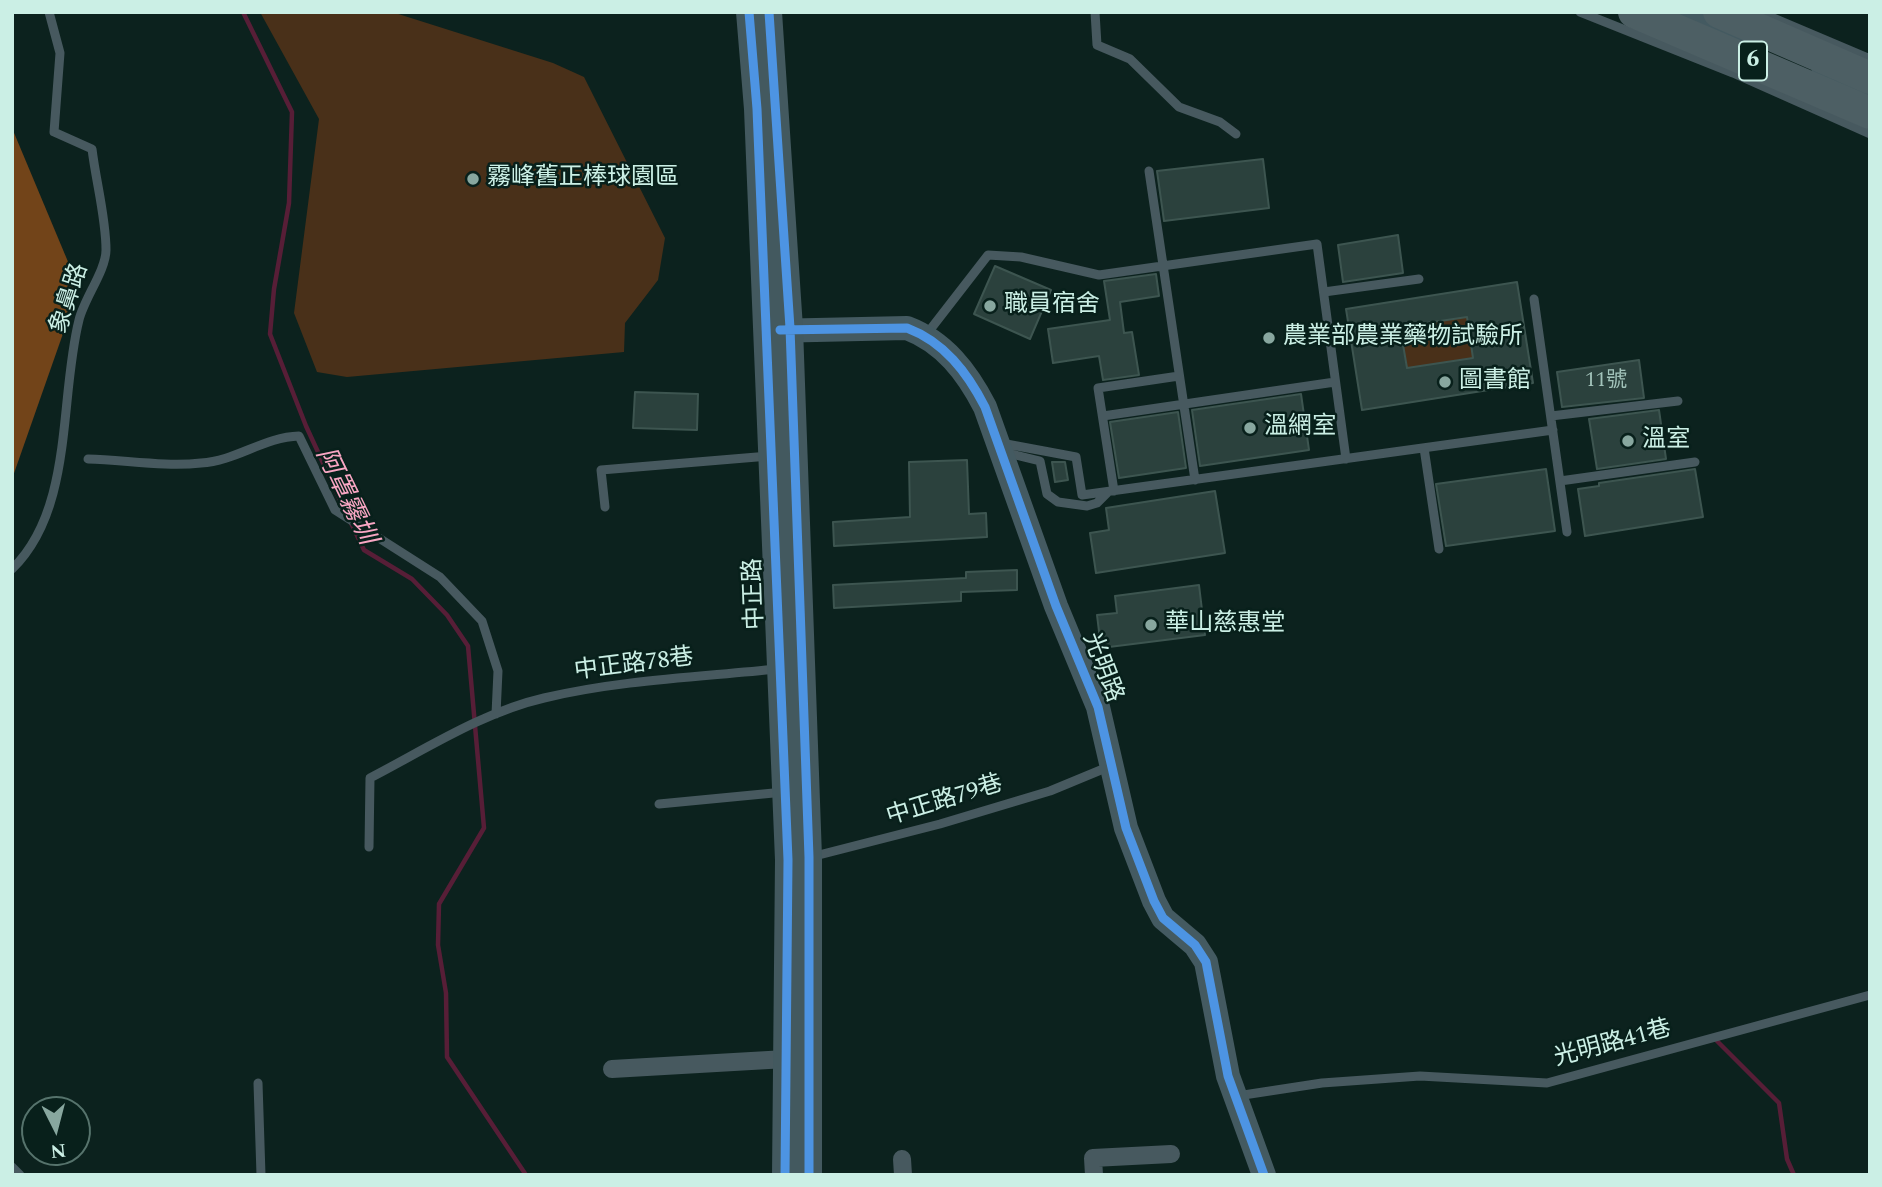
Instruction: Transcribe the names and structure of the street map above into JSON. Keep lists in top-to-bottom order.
{
  "streets": {
    "highway": ["6"],
    "main road": ["中正路"],
    "street": ["光明路"],
    "lane": [
      "象鼻路",
      "中正路78巷",
      "中正路79巷",
      "光明路41巷"
    ]
  },
  "crossings": [
    ["中正路", "中正路78巷"],
    ["中正路", "中正路79巷"],
    ["光明路", "中正路79巷"],
    ["光明路", "光明路41巷"]
  ],
  "water": ["阿罩霧圳"],
  "places": [
    "霧峰舊正棒球園區",
    "職員宿舍",
    "農業部農業藥物試驗所",
    "圖書館",
    "溫網室",
    "溫室",
    "華山慈惠堂"
  ],
  "house_numbers": ["11號"],
  "north": "bottom"
}
